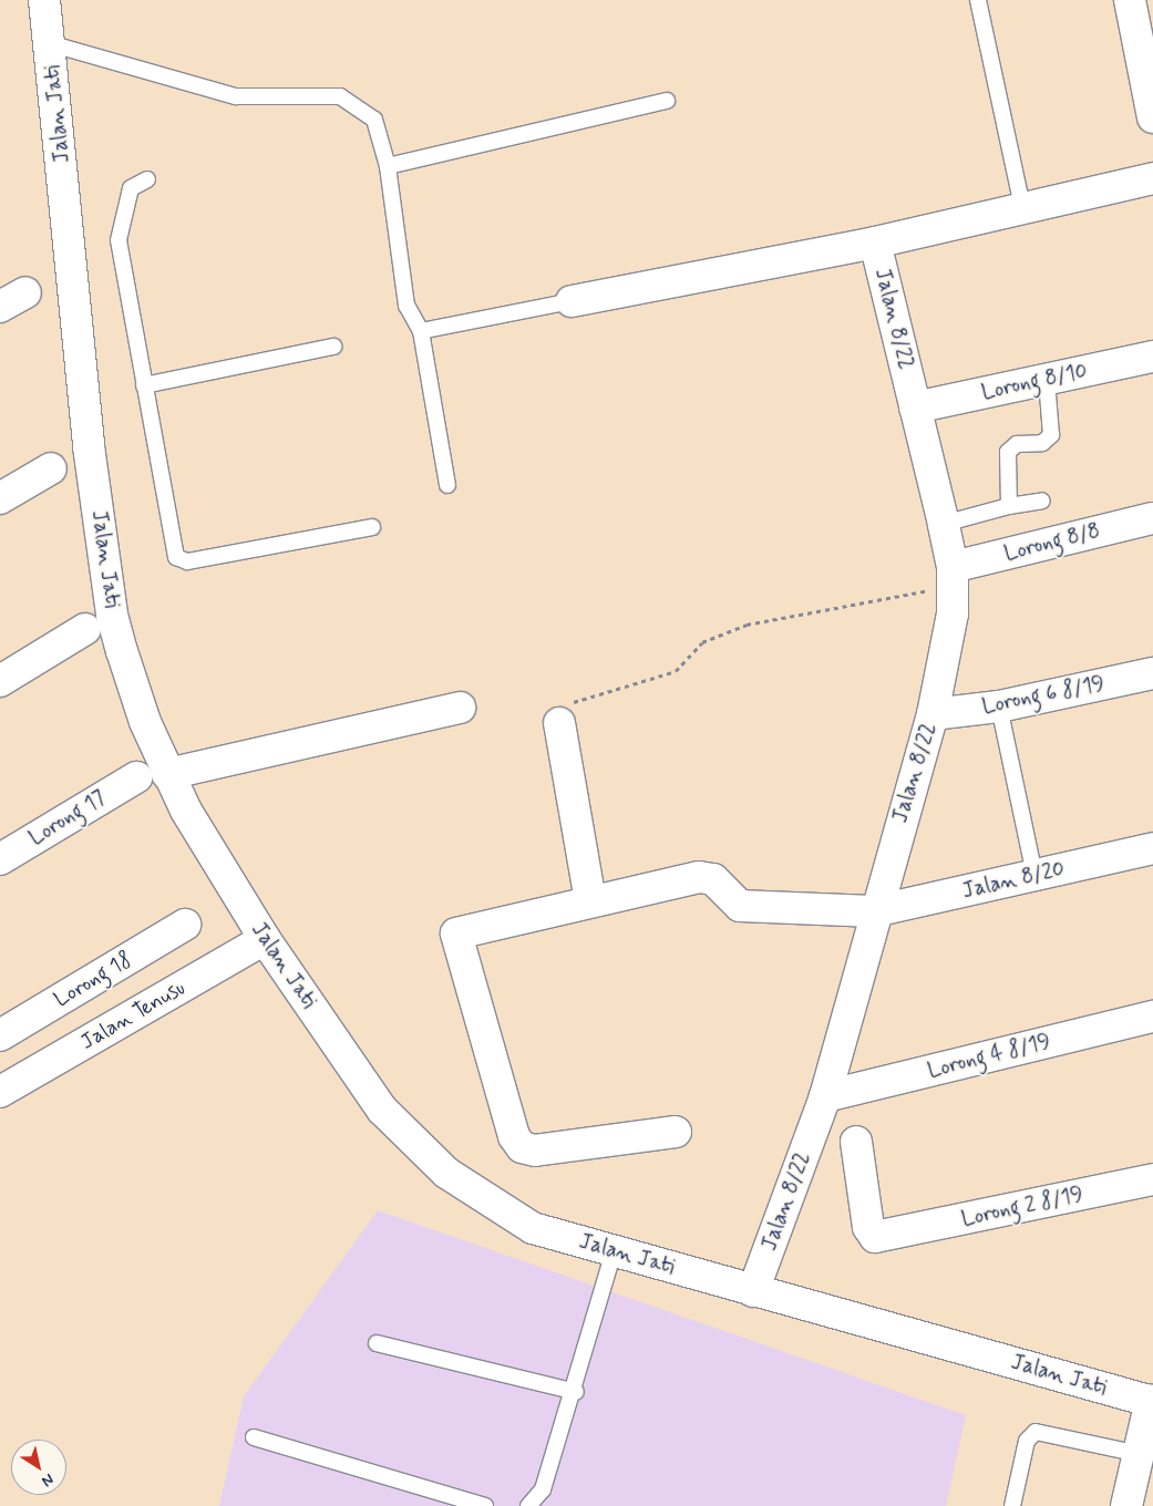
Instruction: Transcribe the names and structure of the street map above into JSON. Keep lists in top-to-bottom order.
{
  "streets": {
    "street": [
      "Jalan Jati",
      "Jalan 8/22",
      "Lorong 8/10",
      "Lorong 8/8",
      "Lorong 6 8/19",
      "Lorong 17",
      "Jalan 8/20",
      "Lorong 18",
      "Jalan Tenusu",
      "Lorong 4 8/19",
      "Lorong 2 8/19"
    ]
  },
  "crossings": [
    ["Jalan Jati", "Jalan 8/22"],
    ["Jalan Jati", "Jalan Tenusu"],
    ["Jalan 8/22", "Lorong 8/10"],
    ["Jalan 8/22", "Lorong 8/8"],
    ["Jalan 8/22", "Lorong 6 8/19"],
    ["Jalan 8/22", "Jalan 8/20"],
    ["Jalan 8/22", "Lorong 4 8/19"]
  ],
  "north": "bottom right"
}
